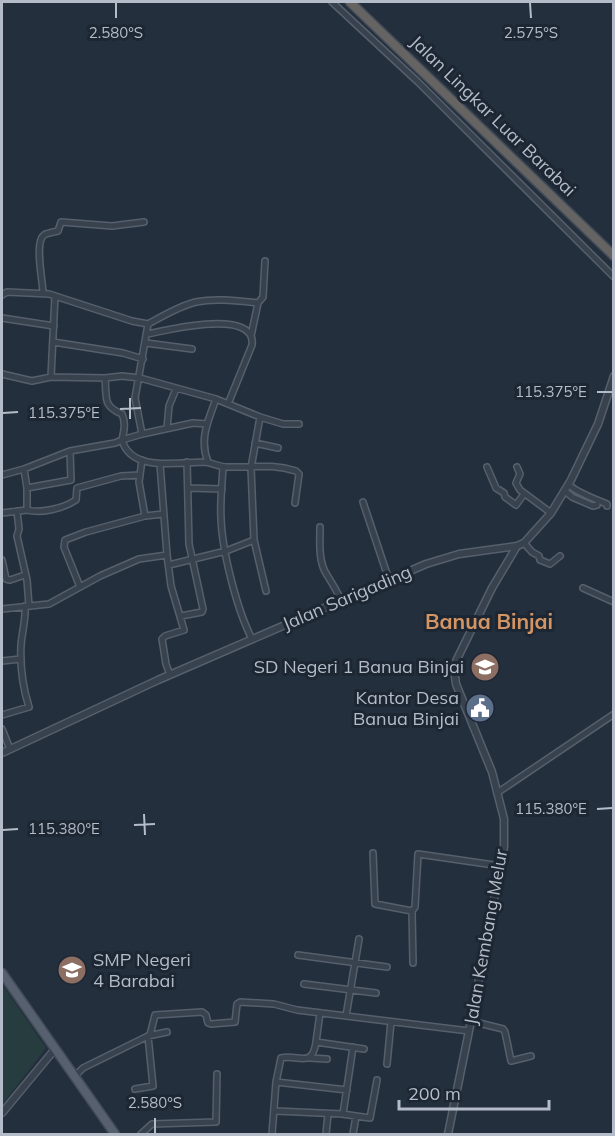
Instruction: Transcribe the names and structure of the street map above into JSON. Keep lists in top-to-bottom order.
{
  "streets": {
    "highway": ["Jalan Lingkar Luar Barabai"],
    "street": ["Jalan Sarigading", "Jalan Kembang Melur"]
  },
  "crossings": [
    ["Jalan Sarigading", "Jalan Kembang Melur"]
  ],
  "districts": ["Banua Binjai"],
  "places": {
    "school or university": ["SD Negeri 1 Banua Binjai", "SMP Negeri 4 Barabai"],
    "public building": ["Kantor Desa Banua Binjai"]
  },
  "scale_bar": "200 m",
  "coordinates": [
    "2.580°S",
    "2.575°S",
    "115.375°E",
    "115.380°E"
  ]
}
